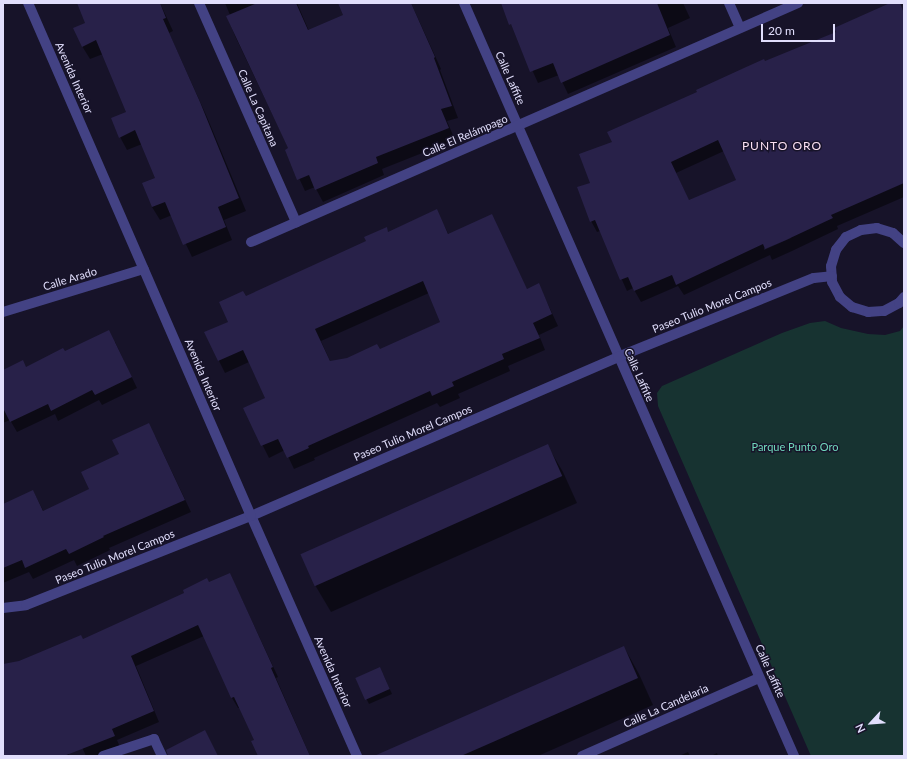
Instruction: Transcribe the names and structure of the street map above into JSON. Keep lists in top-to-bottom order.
{
  "streets": {
    "street": [
      "Avenida Interior",
      "Calle Laffite",
      "Calle La Capitana",
      "Calle El Relámpago",
      "Calle Arado",
      "Paseo Tulio Morel Campos",
      "Calle La Candelaria"
    ]
  },
  "crossings": [
    ["Avenida Interior", "Calle Arado"],
    ["Avenida Interior", "Paseo Tulio Morel Campos"],
    ["Calle Laffite", "Calle El Relámpago"],
    ["Calle Laffite", "Paseo Tulio Morel Campos"],
    ["Calle Laffite", "Calle La Candelaria"],
    ["Calle La Capitana", "Calle El Relámpago"]
  ],
  "districts": ["PUNTO ORO"],
  "parks": ["Parque Punto Oro"],
  "scale_bar": "20 m",
  "north": "bottom left"
}
